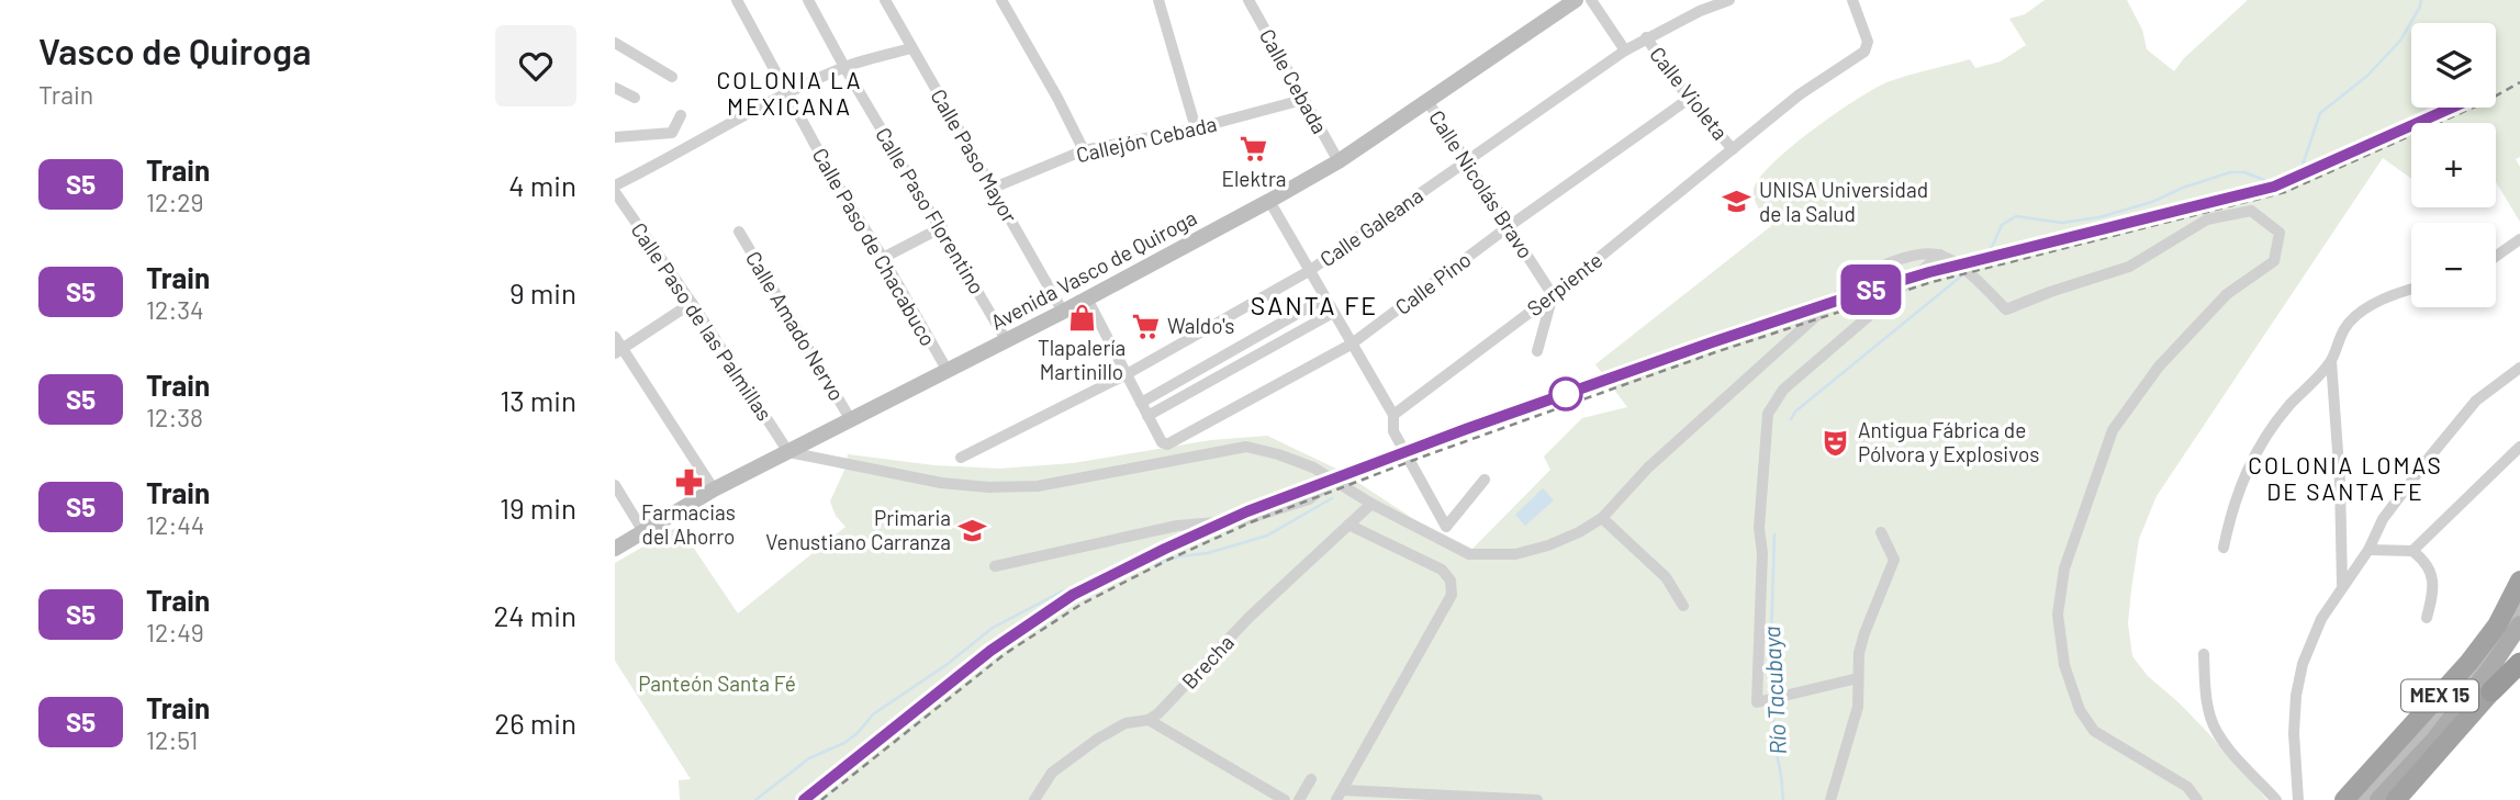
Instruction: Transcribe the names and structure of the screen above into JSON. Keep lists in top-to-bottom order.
{
  "streets": {
    "highway": ["MEX 15"],
    "main road": ["Avenida Vasco de Quiroga"],
    "street": [
      "Calle Cebada",
      "Calle Violeta",
      "Callejón Cebada",
      "Calle Paso Mayor",
      "Calle Nicolás Bravo",
      "Calle Paso Florentino",
      "Calle Galeana",
      "Calle Paso de Chacabuco",
      "Calle Pino",
      "Serpiente",
      "Calle Paso de las Palmillas",
      "Calle Amado Nervo",
      "Brecha"
    ]
  },
  "crossings": [
    ["Calle Cebada", "Callejón Cebada"],
    ["Calle Cebada", "Avenida Vasco de Quiroga"],
    ["Calle Violeta", "Calle Galeana"],
    ["Calle Violeta", "Calle Pino"],
    ["Calle Violeta", "Serpiente"],
    ["Callejón Cebada", "Calle Paso Mayor"],
    ["Calle Paso Mayor", "Avenida Vasco de Quiroga"],
    ["Calle Nicolás Bravo", "Calle Galeana"],
    ["Calle Nicolás Bravo", "Avenida Vasco de Quiroga"],
    ["Calle Nicolás Bravo", "Calle Pino"],
    ["Calle Nicolás Bravo", "Serpiente"],
    ["Calle Paso Florentino", "Avenida Vasco de Quiroga"],
    ["Calle Paso de Chacabuco", "Avenida Vasco de Quiroga"],
    ["Avenida Vasco de Quiroga", "Calle Paso de las Palmillas"],
    ["Avenida Vasco de Quiroga", "Calle Amado Nervo"]
  ],
  "districts": ["COLONIA LA MEXICANA", "SANTA FE", "COLONIA LOMAS DE SANTA FE"],
  "water": ["Río Tacubaya"],
  "parks": ["Panteón Santa Fé"],
  "places": {
    "supermarket": ["Elektra", "Waldo's"],
    "school or university": ["UNISA Universidad de la Salud", "Primaria Venustiano Carranza"],
    "shop": ["Tlapalería Martinillo"],
    "theatre": ["Antigua Fábrica de Pólvora y Explosivos"],
    "pharmacy": ["Farmacias del Ahorro"]
  },
  "page": {
    "heading": ["Vasco de Quiroga", "Train"],
    "on_map": "S5",
    "map_buttons": ["+", "−"],
    "list": [
      {
        "mark": "S5",
        "name": "Train",
        "note": "12:29",
        "value": "4 min"
      },
      {
        "mark": "S5",
        "name": "Train",
        "note": "12:34",
        "value": "9 min"
      },
      {
        "mark": "S5",
        "name": "Train",
        "note": "12:38",
        "value": "13 min"
      },
      {
        "mark": "S5",
        "name": "Train",
        "note": "12:44",
        "value": "19 min"
      },
      {
        "mark": "S5",
        "name": "Train",
        "note": "12:49",
        "value": "24 min"
      },
      {
        "mark": "S5",
        "name": "Train",
        "note": "12:51",
        "value": "26 min"
      }
    ]
  }
}
